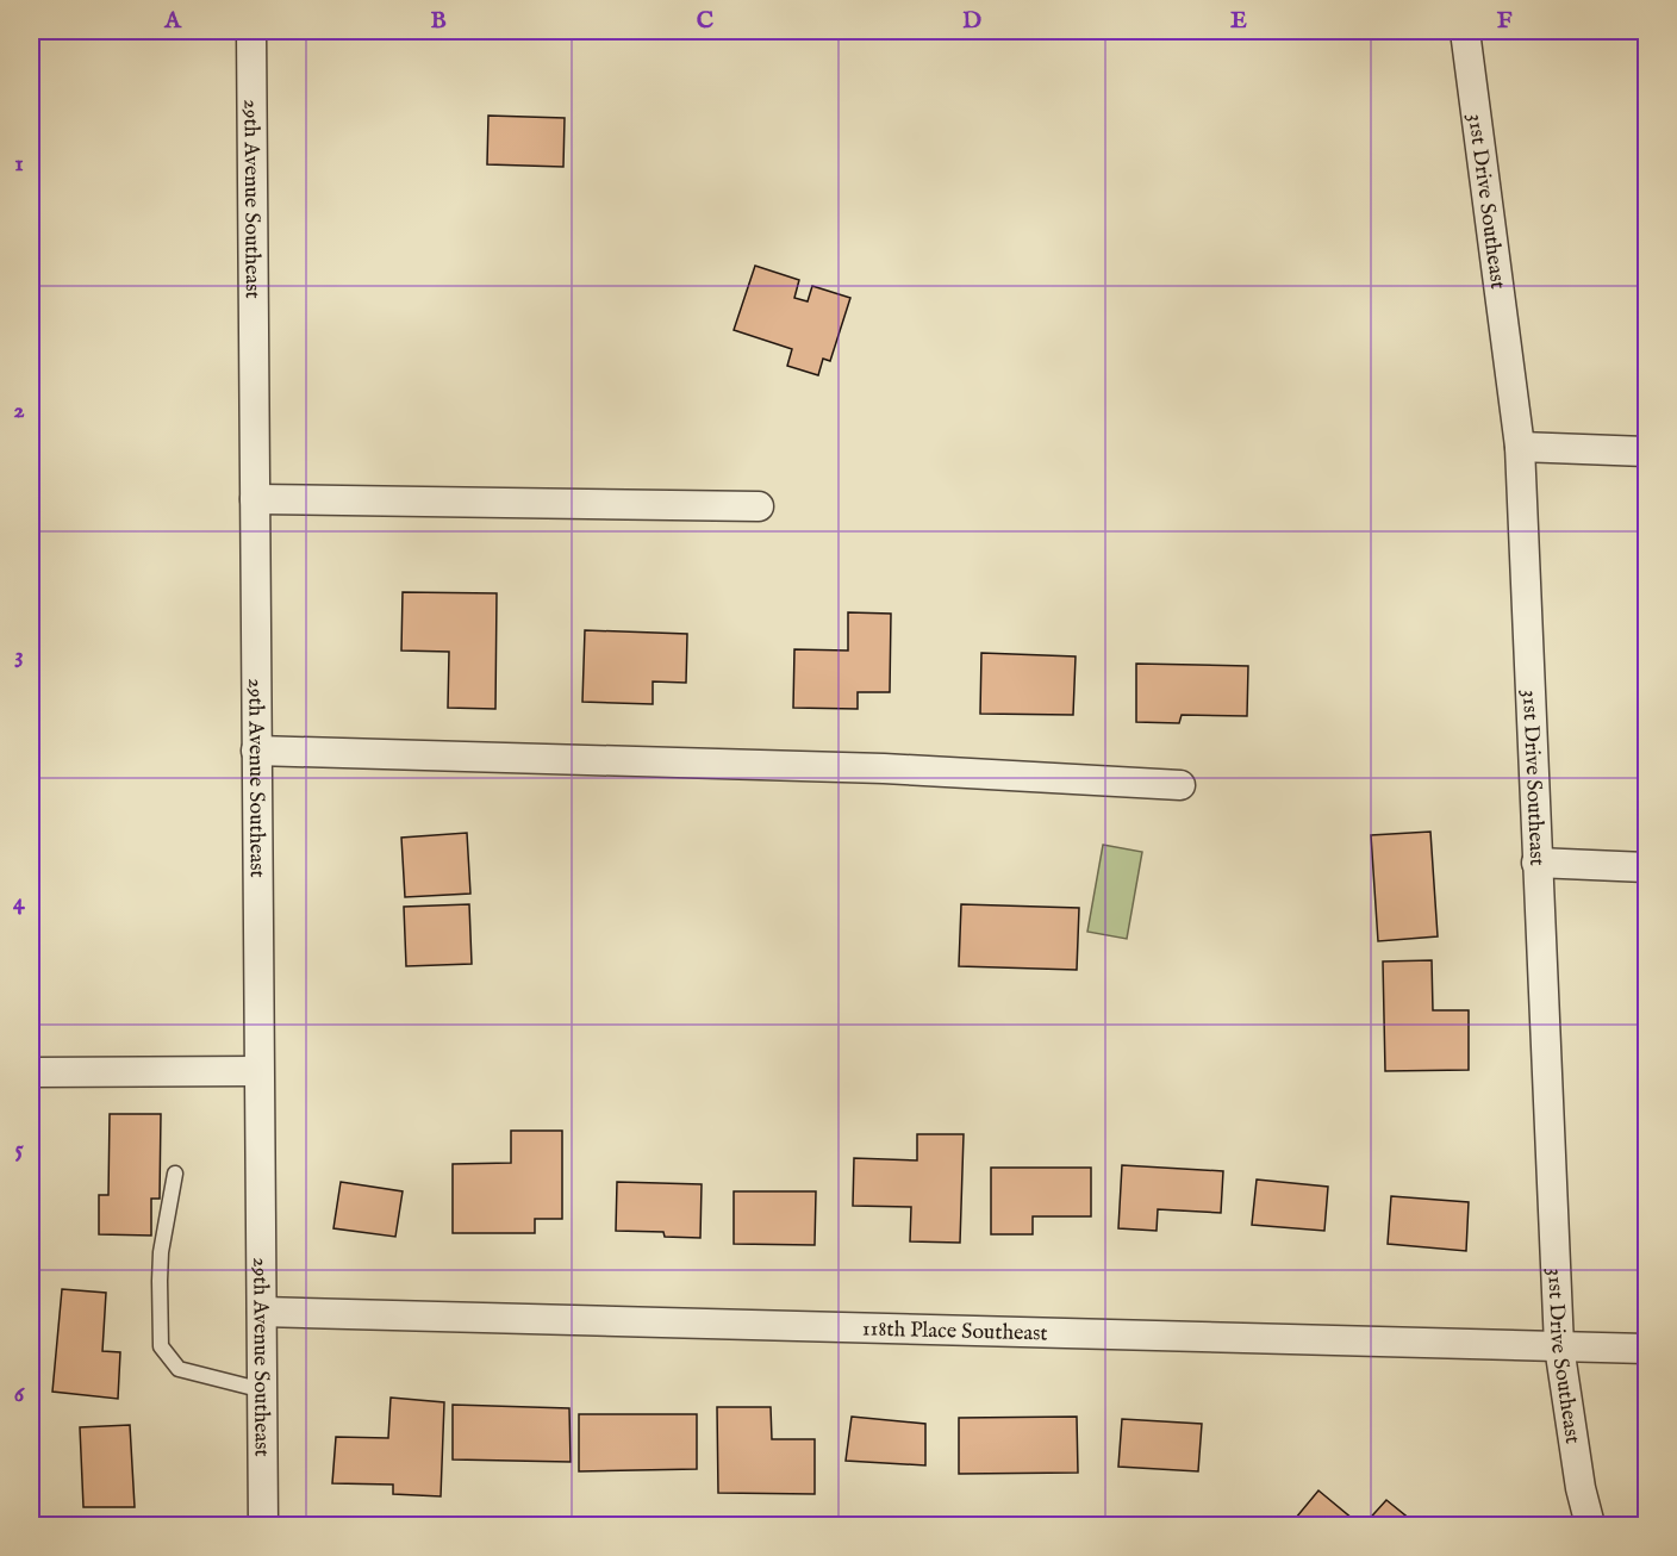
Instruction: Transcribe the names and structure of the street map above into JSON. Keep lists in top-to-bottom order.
{
  "streets": {
    "street": ["29th Avenue Southeast", "31st Drive Southeast", "118th Place Southeast"]
  },
  "crossings": [
    ["29th Avenue Southeast", "118th Place Southeast"],
    ["31st Drive Southeast", "118th Place Southeast"]
  ],
  "grid": {
    "columns": [
      "A",
      "B",
      "C",
      "D",
      "E",
      "F"
    ],
    "rows": [
      "1",
      "2",
      "3",
      "4",
      "5",
      "6"
    ]
  }
}
